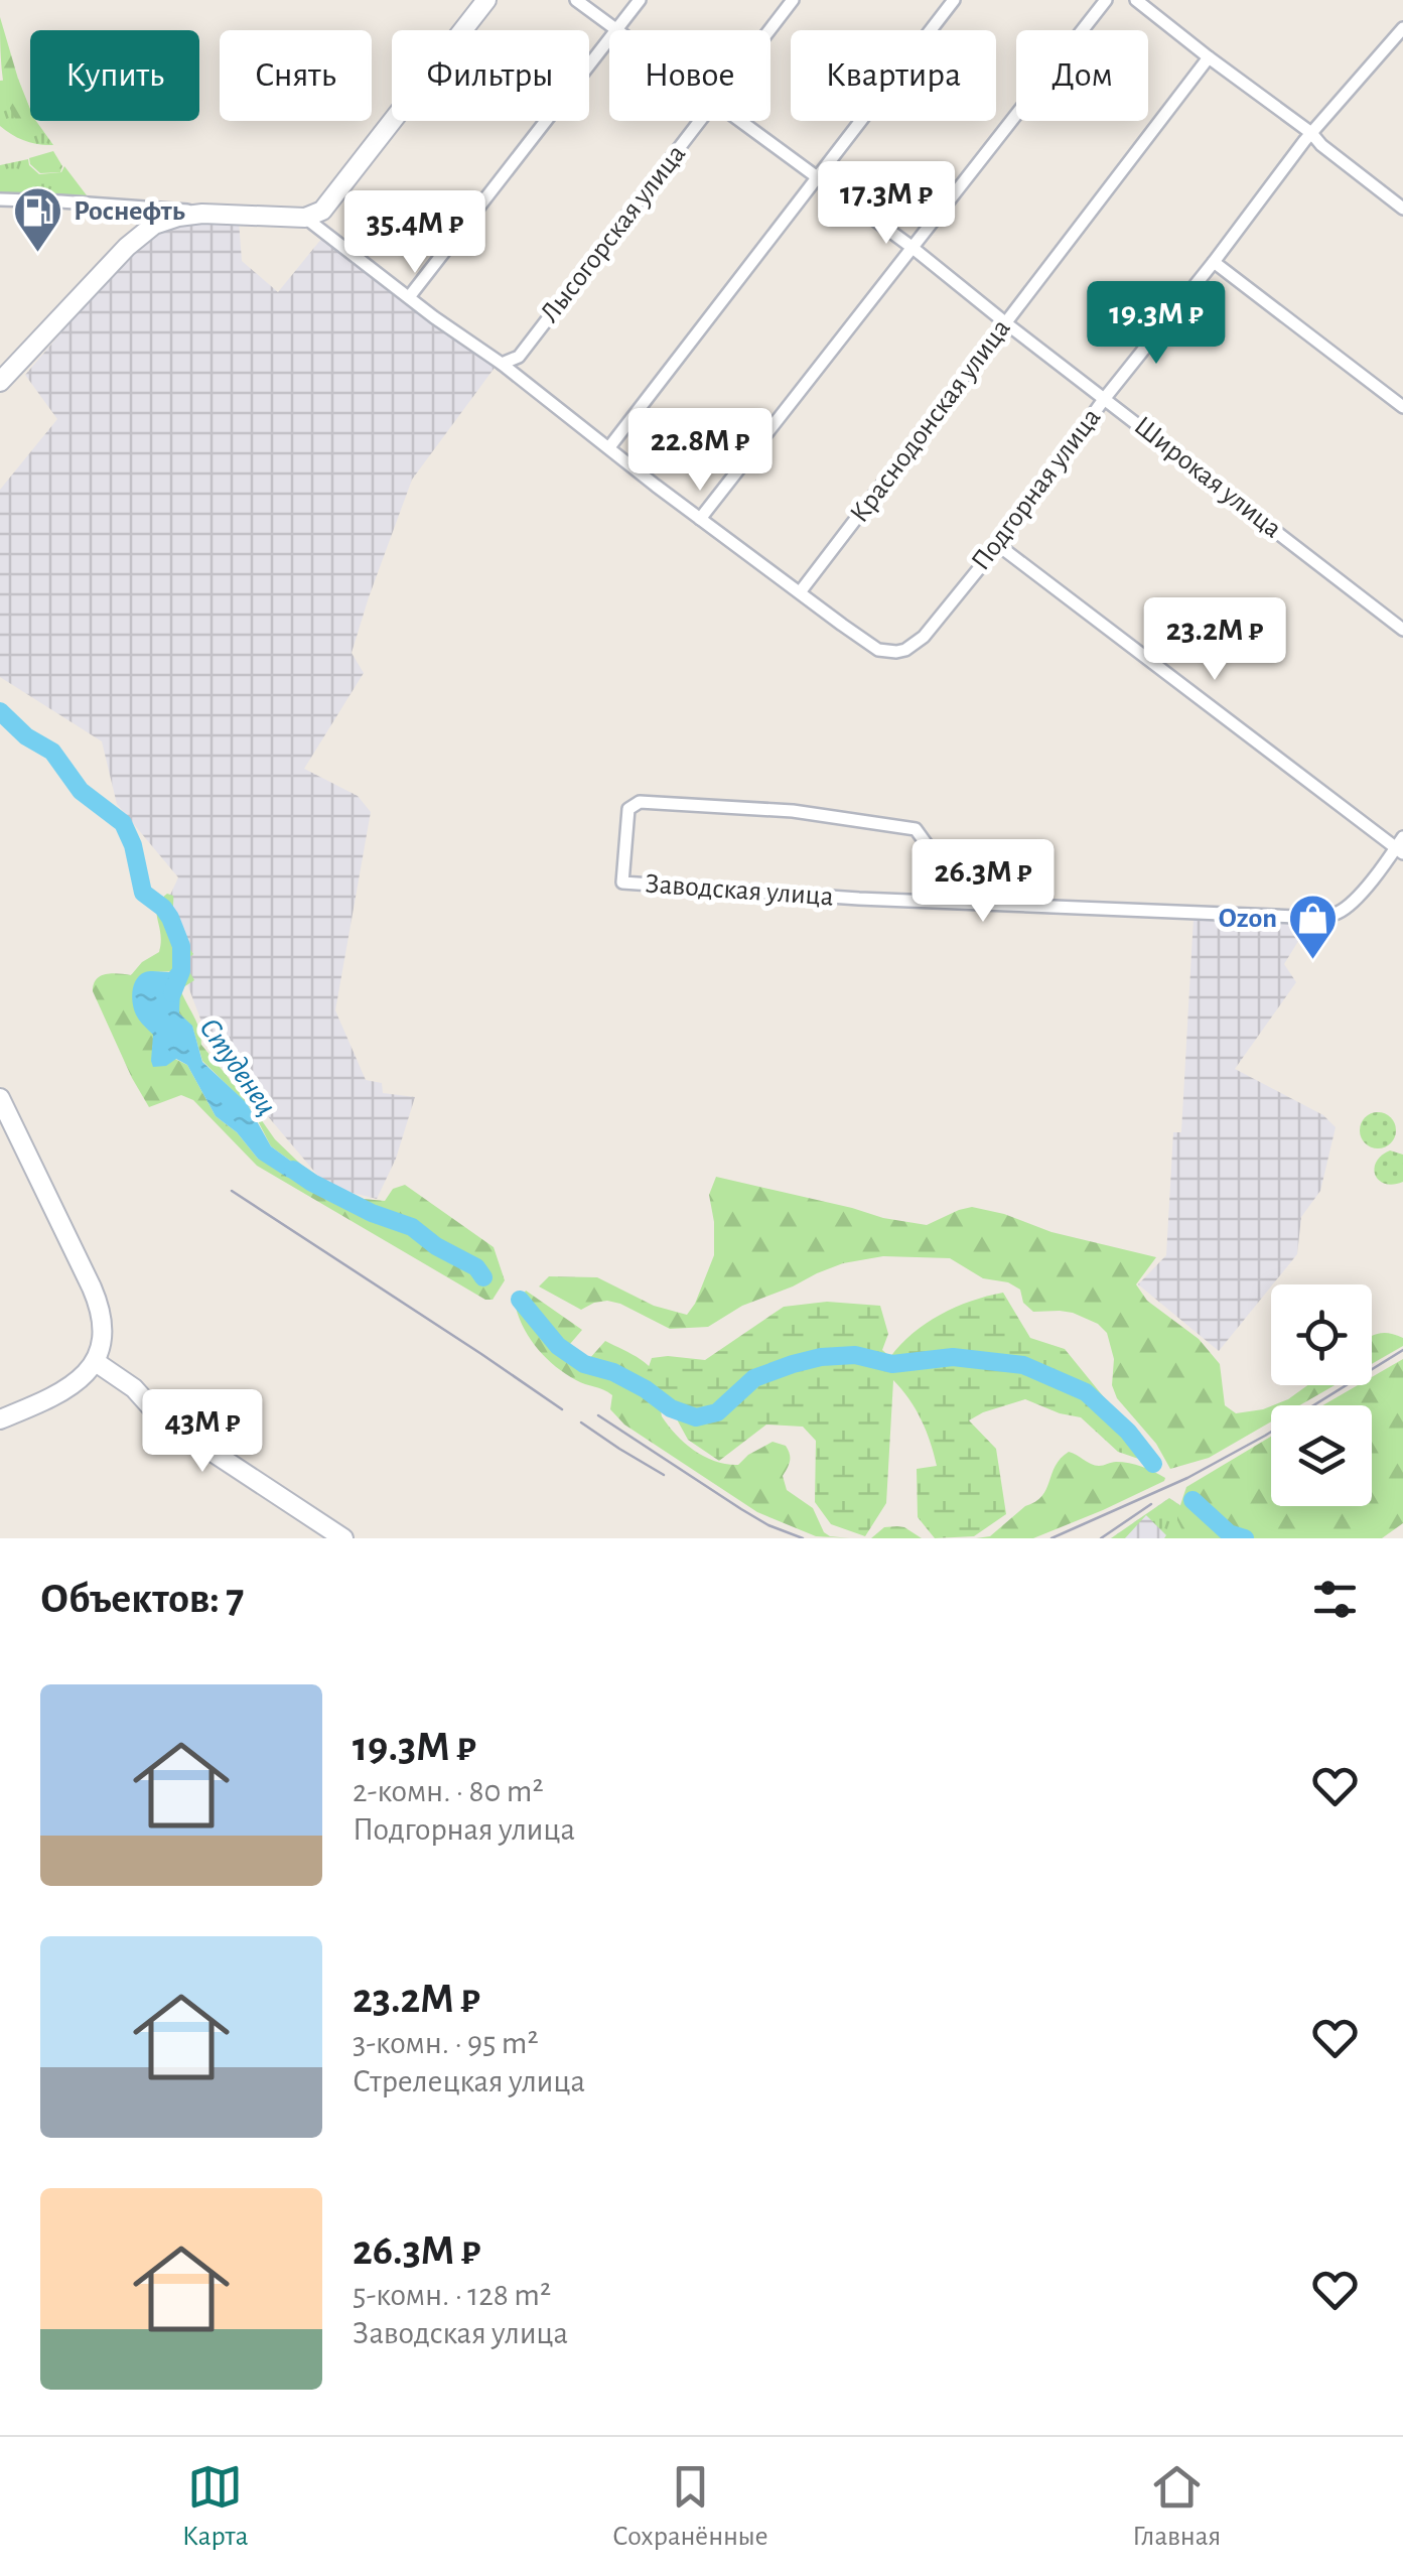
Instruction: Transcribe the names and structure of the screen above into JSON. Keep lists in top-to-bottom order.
{
  "streets": {
    "street": [
      "Лысогорская улица",
      "Краснодонская улица",
      "Широкая улица",
      "Подгорная улица",
      "Заводская улица"
    ]
  },
  "crossings": [
    ["Краснодонская улица", "Широкая улица"],
    ["Краснодонская улица", "Подгорная улица"],
    ["Широкая улица", "Подгорная улица"]
  ],
  "water": ["Студенец"],
  "places": {
    "fuel station": ["Роснефть"],
    "shop": ["Ozon"]
  },
  "page": {
    "chip": [
      "Купить",
      "Снять",
      "Фильтры",
      "Новое",
      "Квартира",
      "Дом"
    ],
    "price": [
      "17.3M ₽",
      "35.4M ₽",
      "19.3M ₽",
      "22.8M ₽",
      "23.2M ₽",
      "26.3M ₽",
      "43M ₽"
    ],
    "heading": "Объектов: 7",
    "list": [
      {
        "name": "19.3M ₽",
        "note": "2-комн. · 80 m² · Подгорная улица"
      },
      {
        "name": "23.2M ₽",
        "note": "3-комн. · 95 m² · Стрелецкая улица"
      },
      {
        "name": "26.3M ₽",
        "note": "5-комн. · 128 m² · Заводская улица"
      }
    ],
    "tabs": ["Карта", "Сохранённые", "Главная"]
  }
}
